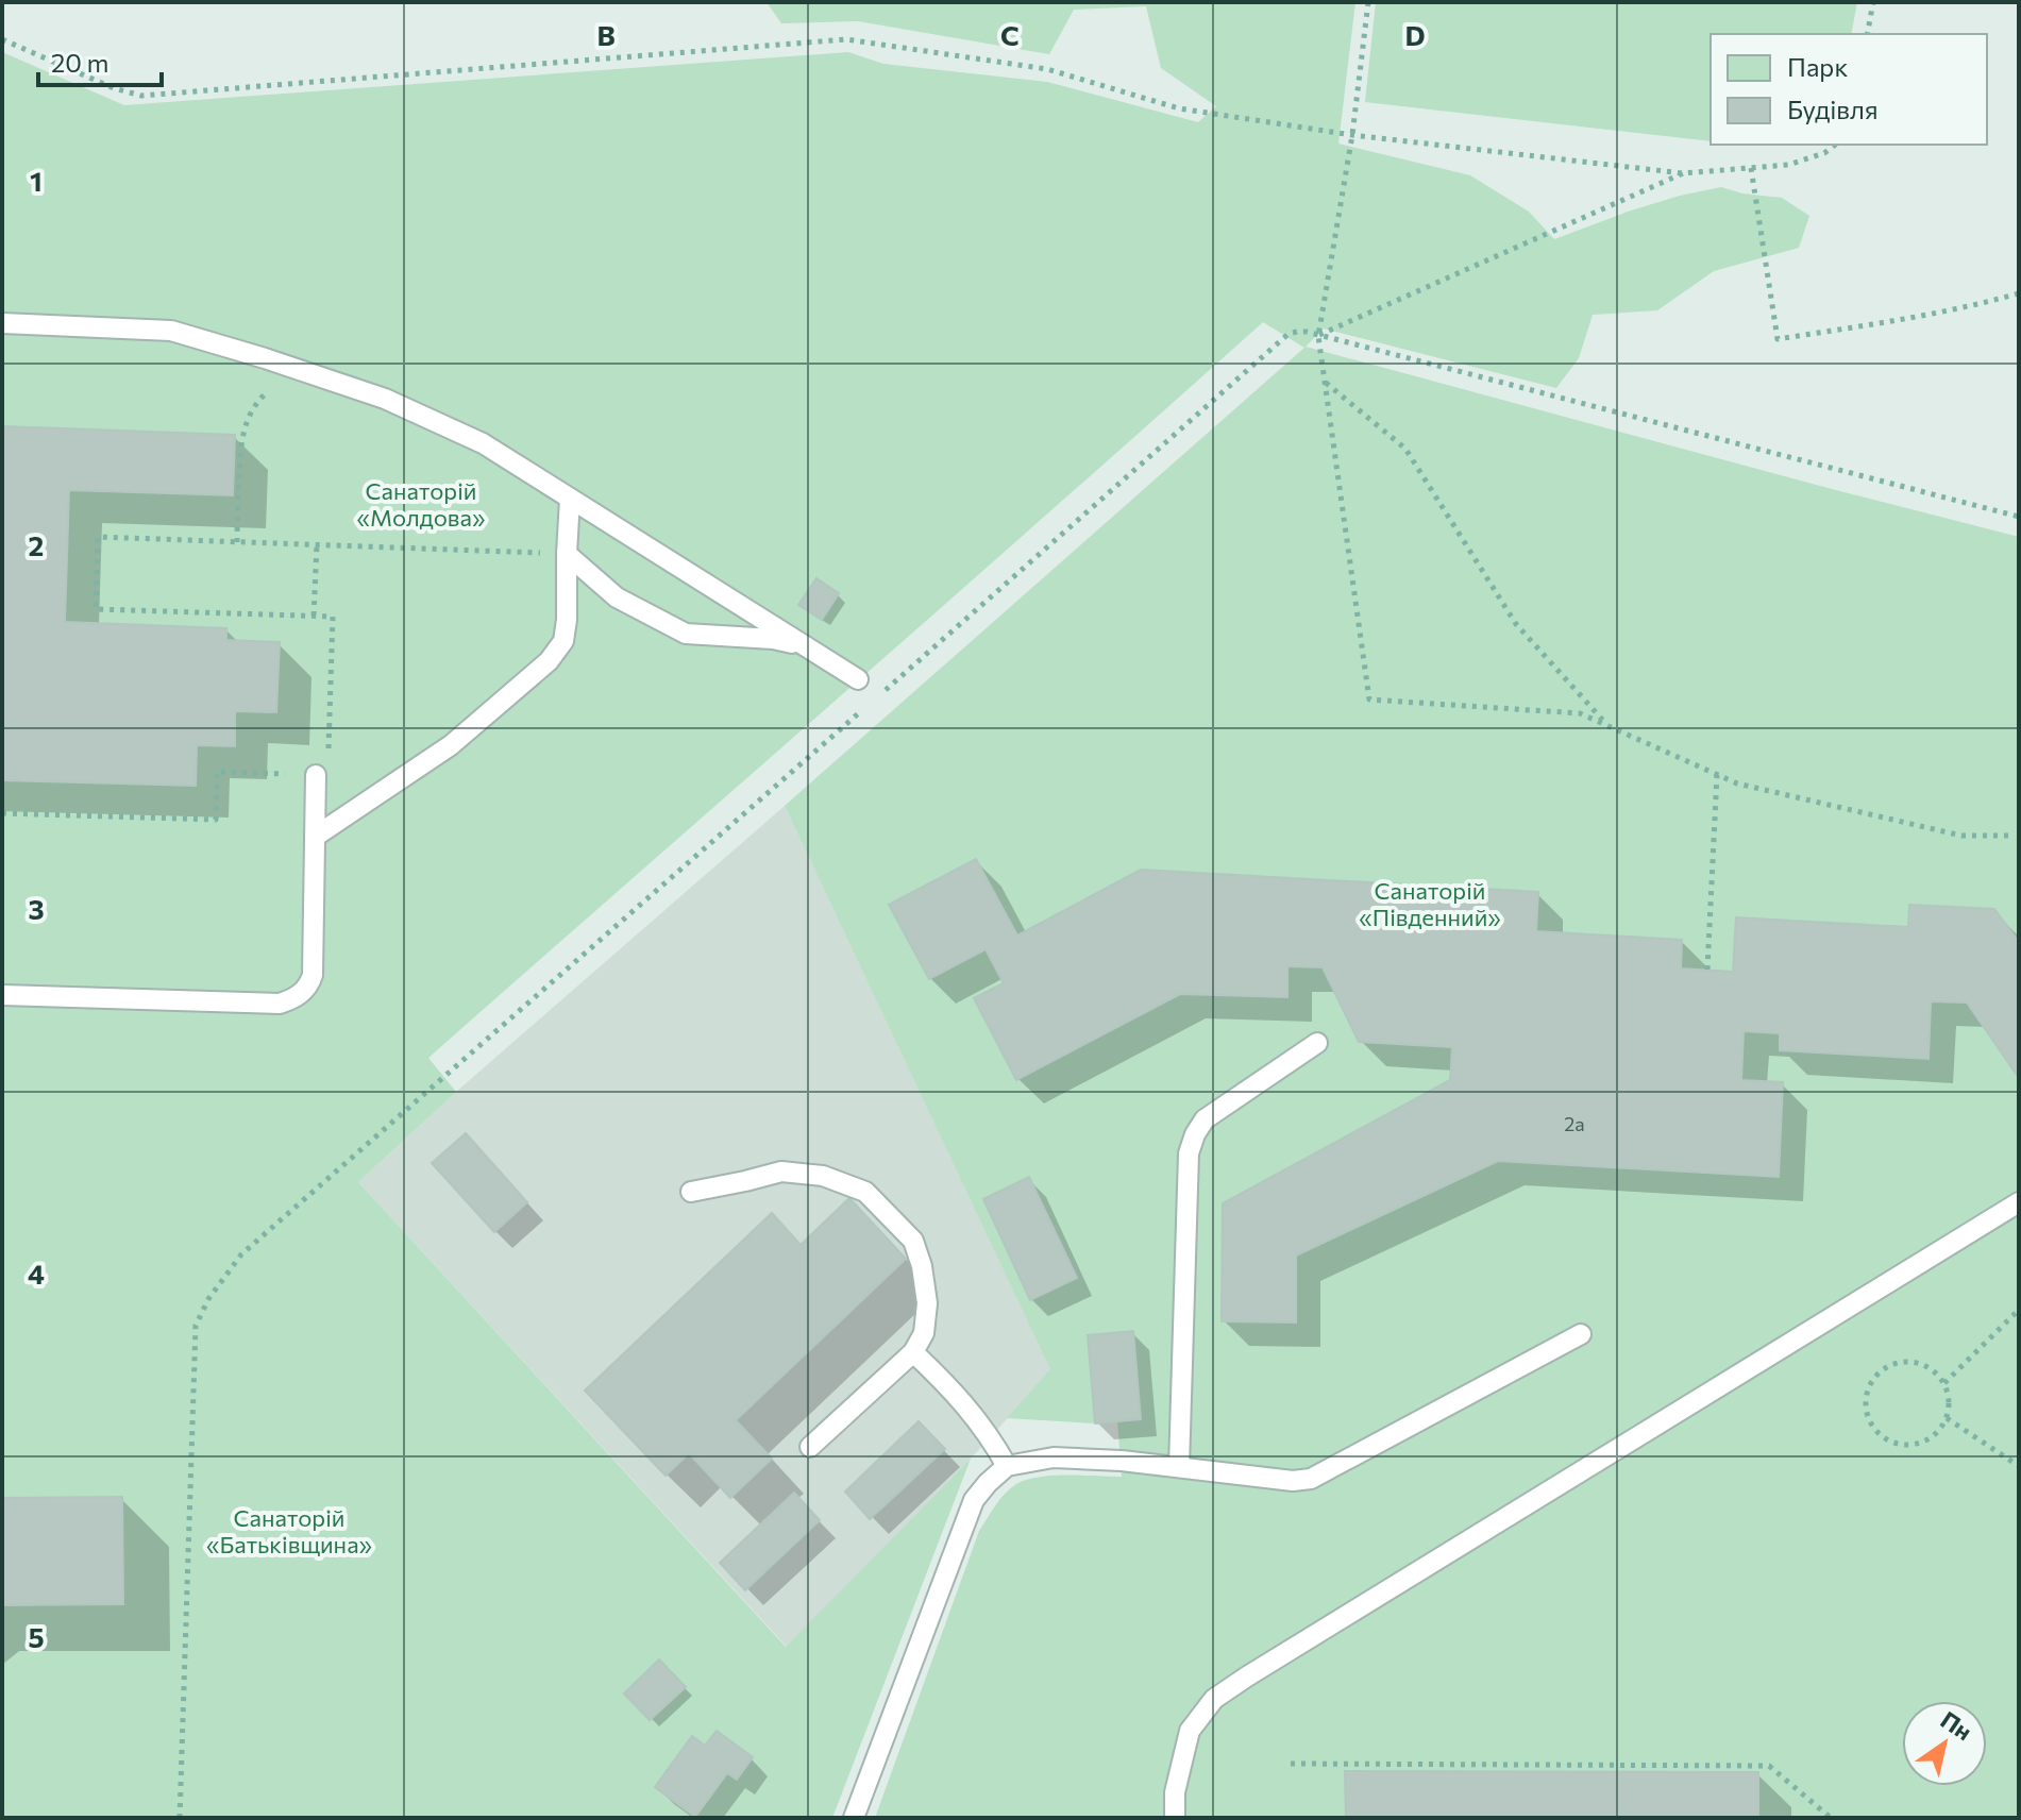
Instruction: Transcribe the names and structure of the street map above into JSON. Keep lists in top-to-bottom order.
{
  "parks": ["Санаторій «Молдова»", "Санаторій «Південний»", "Санаторій «Батьківщина»"],
  "house_numbers": ["2а"],
  "legend": ["Парк", "Будівля"],
  "scale_bar": "20 m",
  "north": "top right",
  "grid": {
    "columns": ["B", "C", "D"],
    "rows": [
      "1",
      "2",
      "3",
      "4",
      "5"
    ]
  }
}
